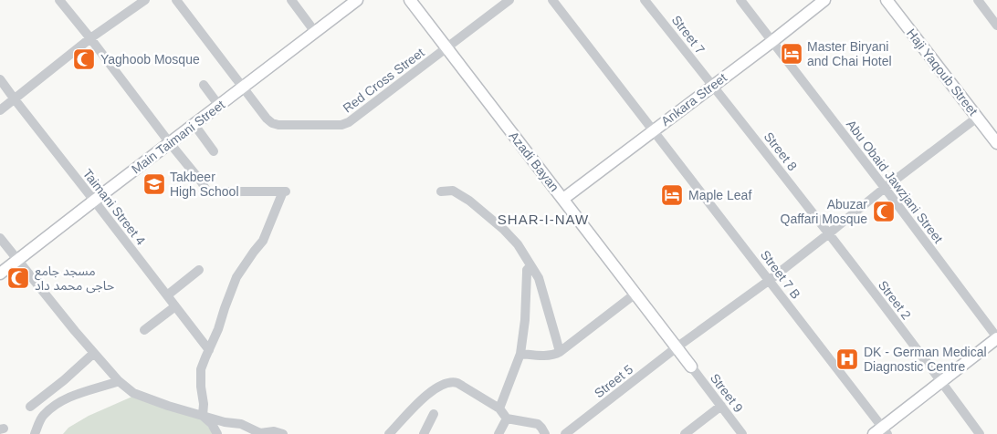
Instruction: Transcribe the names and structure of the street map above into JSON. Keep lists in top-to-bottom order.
{
  "streets": {
    "main road": [
      "Haji Yaqoub Street",
      "Ankara Street",
      "Main Taimani Street",
      "Azadi Bayan"
    ],
    "street": [
      "Street 7",
      "Red Cross Street",
      "Street 8",
      "Abu Obaid Jawzjani Street",
      "Taimani Street 4",
      "Street 7 B",
      "Street 2",
      "Street 5",
      "Street 9"
    ]
  },
  "crossings": [
    ["Street 7", "Ankara Street"],
    ["Street 7", "Street 8"],
    ["Haji Yaqoub Street", "Street 5"],
    ["Red Cross Street", "Main Taimani Street"],
    ["Red Cross Street", "Azadi Bayan"],
    ["Ankara Street", "Street 8"],
    ["Ankara Street", "Azadi Bayan"],
    ["Ankara Street", "Abu Obaid Jawzjani Street"],
    ["Ankara Street", "Street 7 B"],
    ["Main Taimani Street", "Taimani Street 4"],
    ["Street 8", "Street 2"],
    ["Street 8", "Street 5"],
    ["Azadi Bayan", "Street 5"],
    ["Azadi Bayan", "Street 9"],
    ["Abu Obaid Jawzjani Street", "Street 5"],
    ["Street 7 B", "Street 5"],
    ["Street 2", "Street 5"]
  ],
  "districts": ["SHAR-I-NAW"],
  "places": {
    "hotel": ["Master Biryani and Chai Hotel", "Maple Leaf"],
    "mosque": ["Yaghoob Mosque", "Abuzar Qaffari Mosque", "مسجد جامع حاجی محمد داد"],
    "school or university": ["Takbeer High School"],
    "hospital": ["DK - German Medical Diagnostic Centre"]
  }
}
